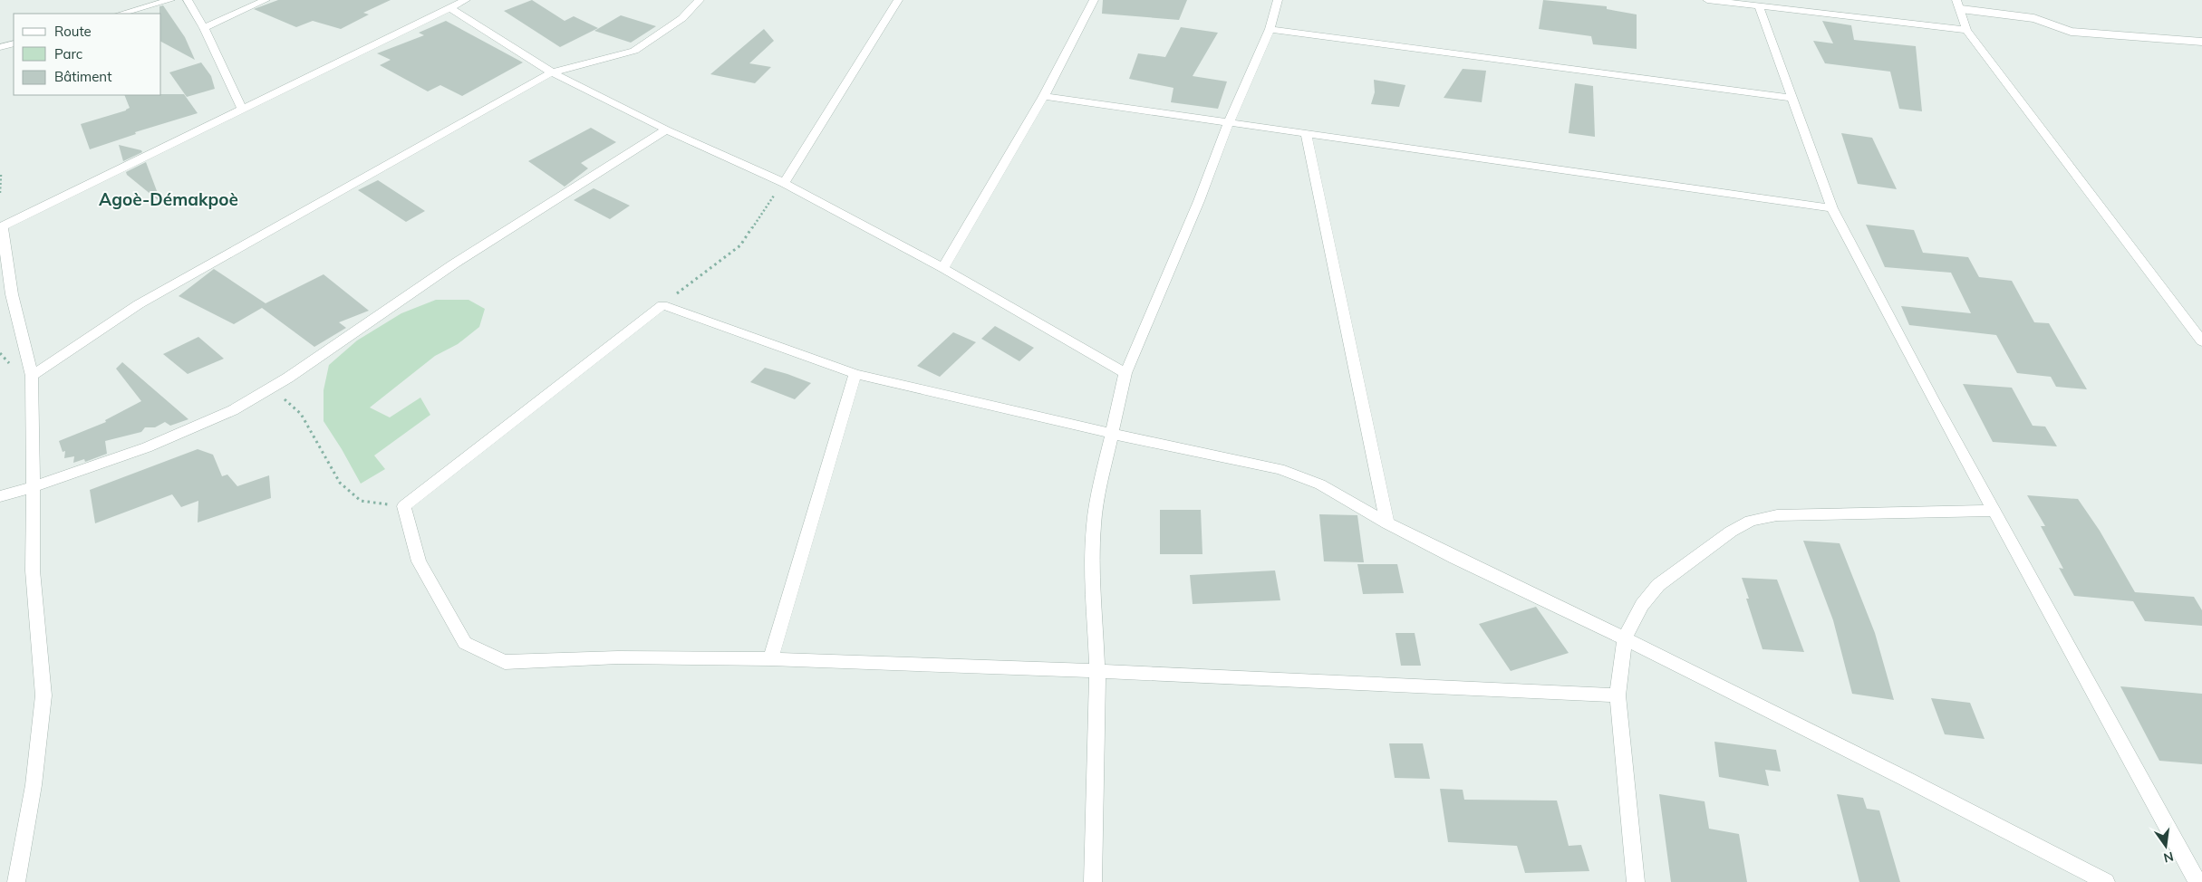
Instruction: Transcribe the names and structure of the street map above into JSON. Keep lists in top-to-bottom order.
{
  "districts": ["Agoè-Démakpoè"],
  "legend": ["Route", "Parc", "Bâtiment"],
  "north": "bottom"
}
